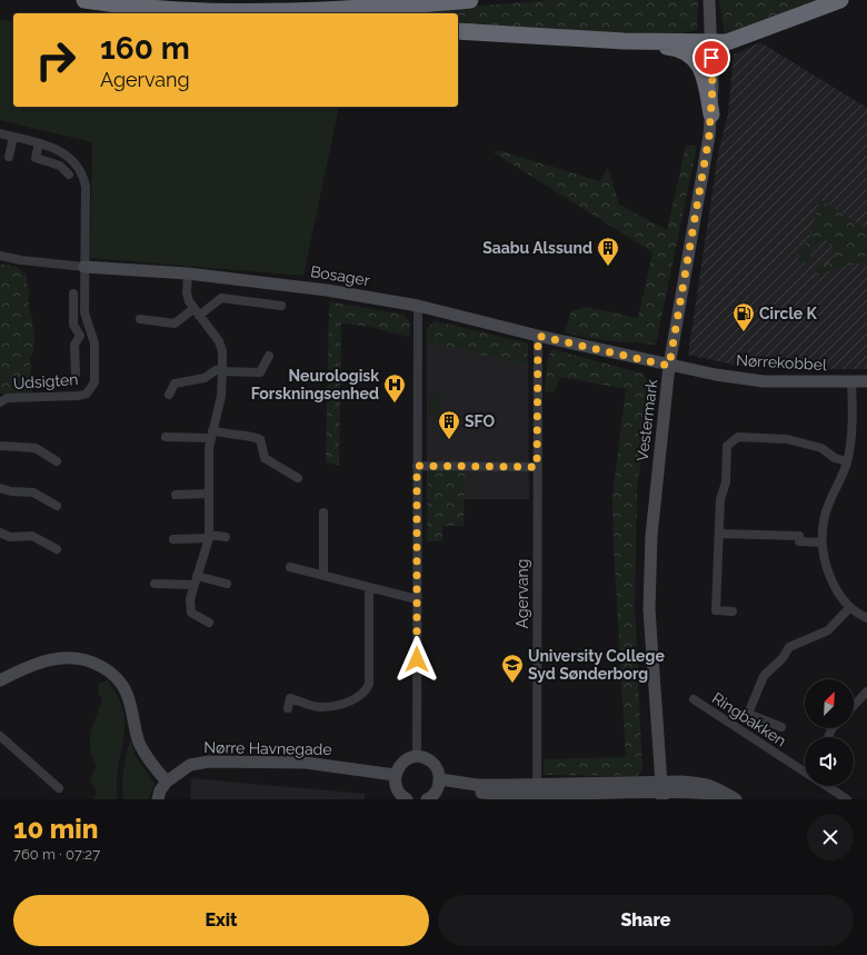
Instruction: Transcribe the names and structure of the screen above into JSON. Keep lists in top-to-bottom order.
{
  "streets": {
    "street": [
      "Bosager",
      "Nørrekobbel",
      "Udsigten",
      "Vestermark",
      "Agervang",
      "Ringbakken",
      "Nørre Havnegade"
    ]
  },
  "crossings": [
    ["Bosager", "Nørrekobbel"],
    ["Bosager", "Udsigten"],
    ["Bosager", "Vestermark"],
    ["Bosager", "Agervang"],
    ["Nørrekobbel", "Vestermark"]
  ],
  "places": {
    "building": ["Saabu Alssund", "SFO"],
    "fuel station": ["Circle K"],
    "hospital": ["Neurologisk Forskningsenhed"],
    "school or university": ["University College Syd Sønderborg"]
  },
  "north": "top right",
  "page": {
    "turn": ["160 m", "Agervang"],
    "heading": ["10 min", "760 m · 07:27"],
    "buttons": ["Exit", "Share"]
  }
}
